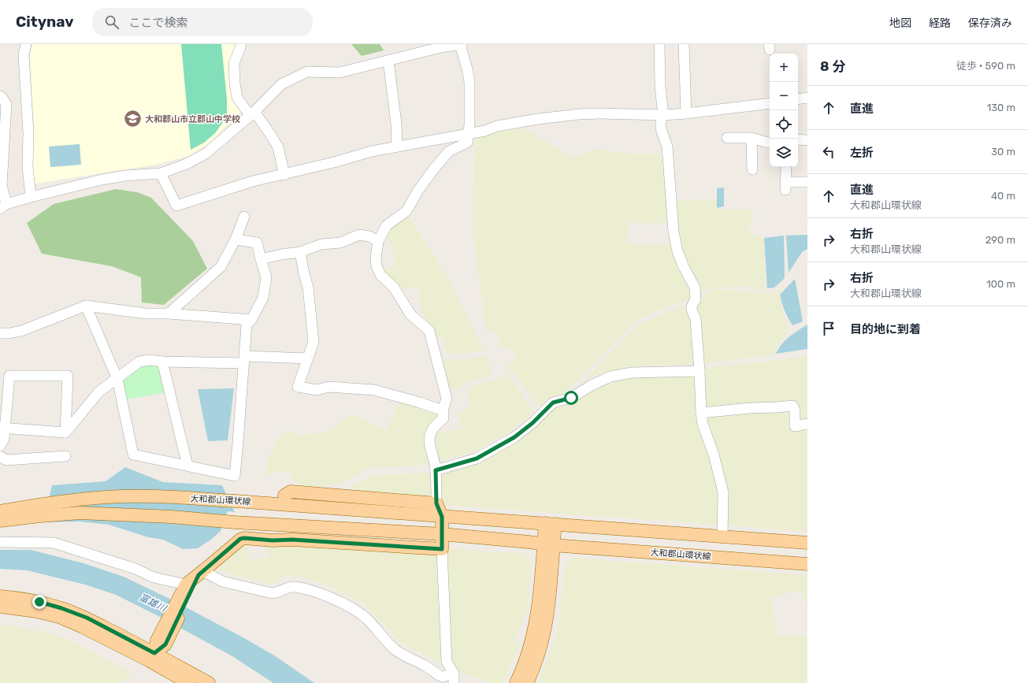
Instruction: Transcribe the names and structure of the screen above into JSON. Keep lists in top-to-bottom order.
{
  "streets": {
    "main road": ["大和郡山環状線"]
  },
  "water": ["富雄川"],
  "places": {
    "school or university": ["大和郡山市立郡山中学校"]
  },
  "page": {
    "header": "Citynav",
    "search": "ここで検索",
    "nav": ["地図", "経路", "保存済み"],
    "heading": ["8 分", "徒歩 · 590 m"],
    "map_buttons": ["+", "−"],
    "list": [
      ["直進", "130 m"],
      ["左折", "30 m"],
      ["直進", "大和郡山環状線", "40 m"],
      ["右折", "大和郡山環状線", "290 m"],
      ["右折", "大和郡山環状線", "100 m"],
      "目的地に到着"
    ]
  }
}
